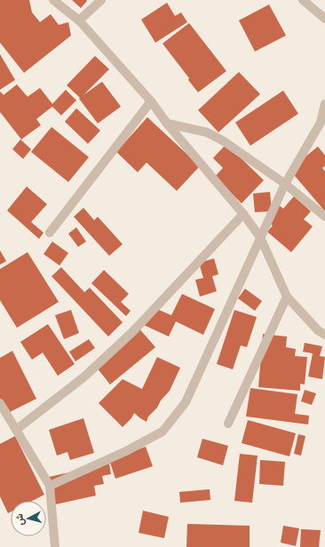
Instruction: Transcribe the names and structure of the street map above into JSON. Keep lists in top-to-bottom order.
{
  "north": "left"
}
